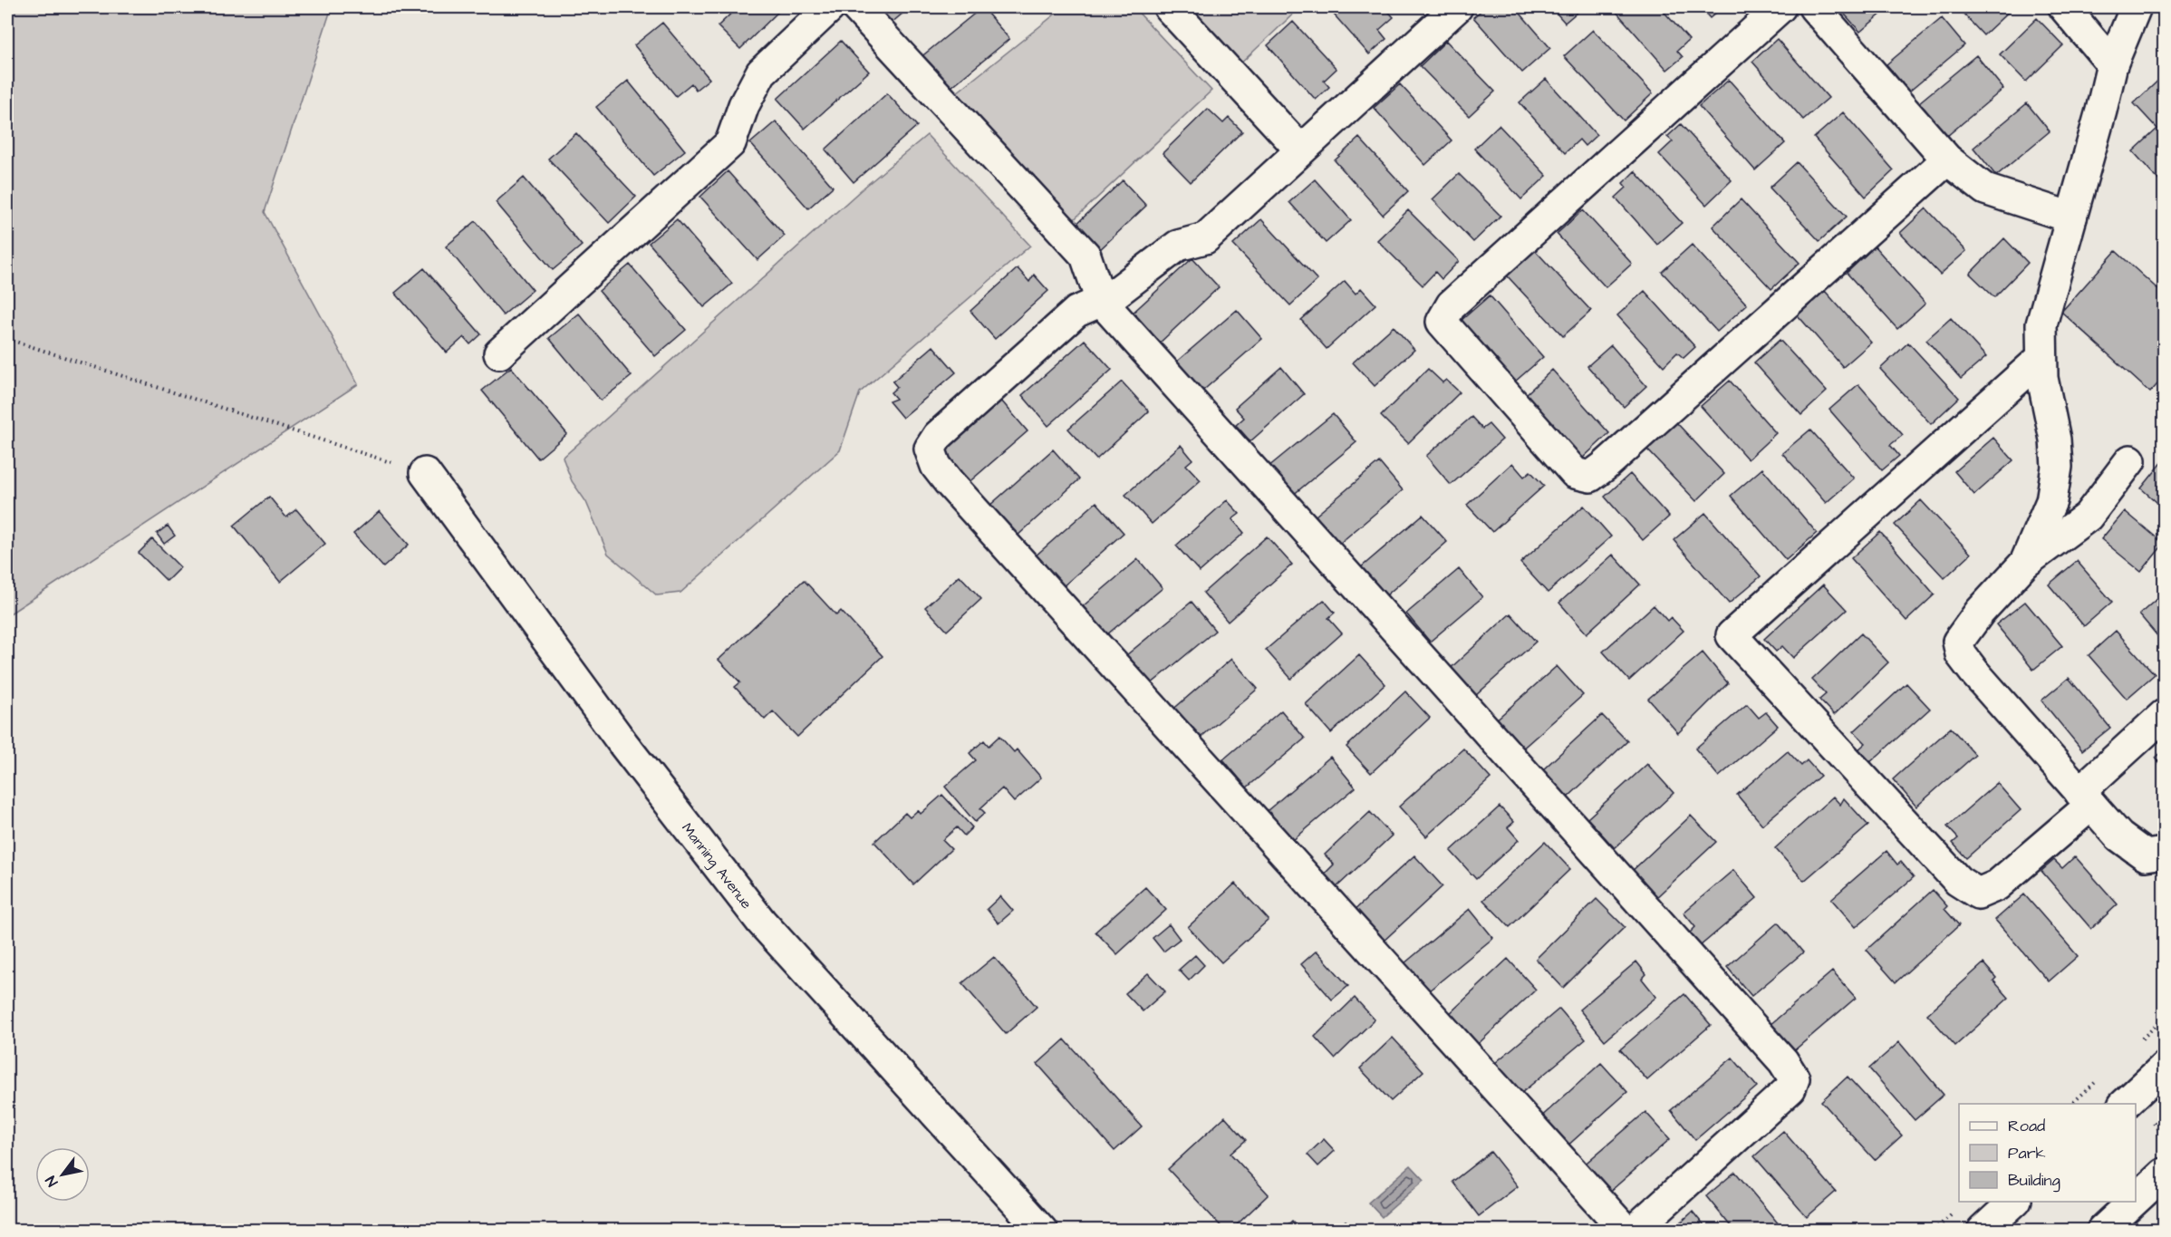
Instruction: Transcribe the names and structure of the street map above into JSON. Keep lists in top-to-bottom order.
{
  "streets": {
    "main road": ["Manning Avenue"]
  },
  "legend": ["Road", "Park", "Building"],
  "north": "bottom left"
}
